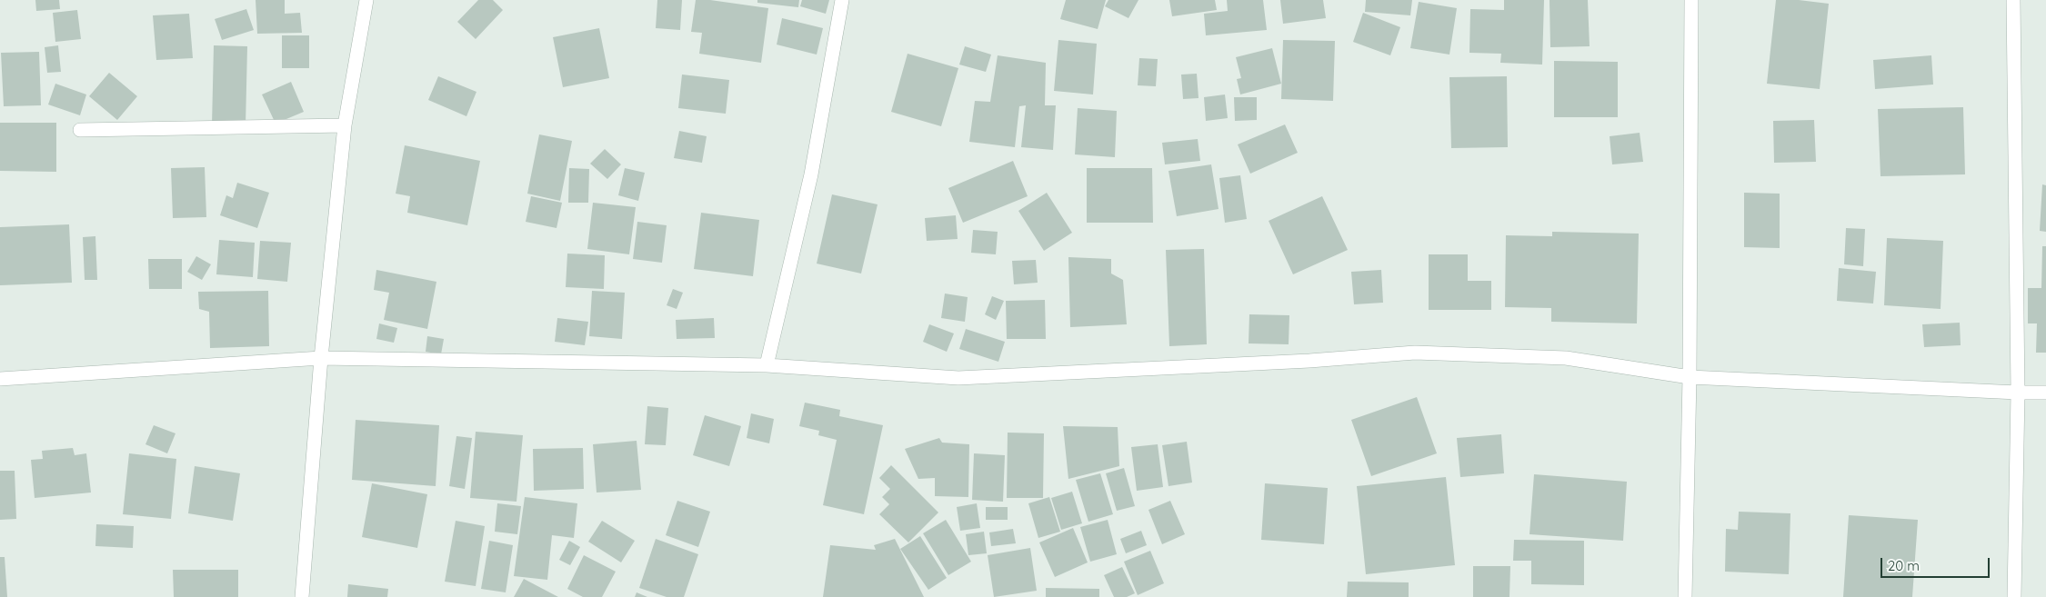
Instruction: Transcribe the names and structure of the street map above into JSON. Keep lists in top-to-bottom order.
{
  "scale_bar": "20 m"
}
